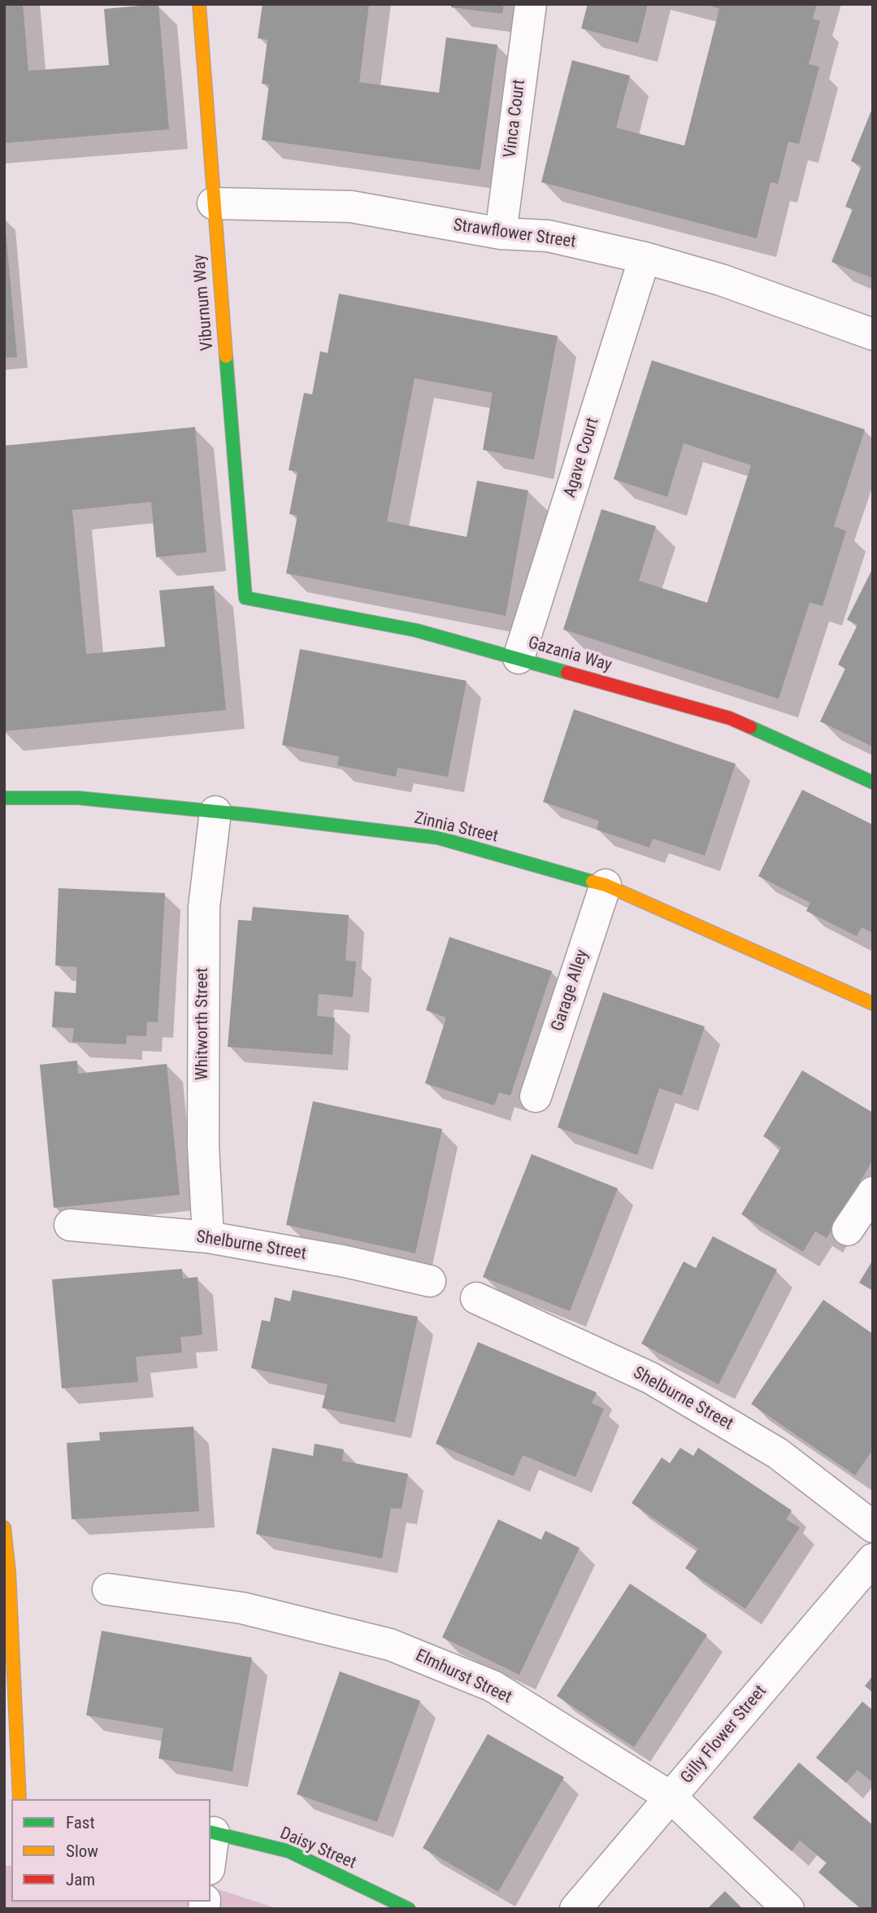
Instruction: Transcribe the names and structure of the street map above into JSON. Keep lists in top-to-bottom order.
{
  "streets": {
    "street": [
      "Vinca Court",
      "Strawflower Street",
      "Viburnum Way",
      "Agave Court",
      "Gazania Way",
      "Zinnia Street",
      "Garage Alley",
      "Whitworth Street",
      "Shelburne Street",
      "Elmhurst Street",
      "Gilly Flower Street",
      "Daisy Street"
    ]
  },
  "crossings": [
    ["Vinca Court", "Strawflower Street"],
    ["Strawflower Street", "Viburnum Way"],
    ["Strawflower Street", "Agave Court"],
    ["Viburnum Way", "Gazania Way"],
    ["Agave Court", "Gazania Way"],
    ["Zinnia Street", "Garage Alley"],
    ["Zinnia Street", "Whitworth Street"],
    ["Whitworth Street", "Shelburne Street"],
    ["Elmhurst Street", "Gilly Flower Street"]
  ],
  "legend": ["Fast", "Slow", "Jam"]
}
